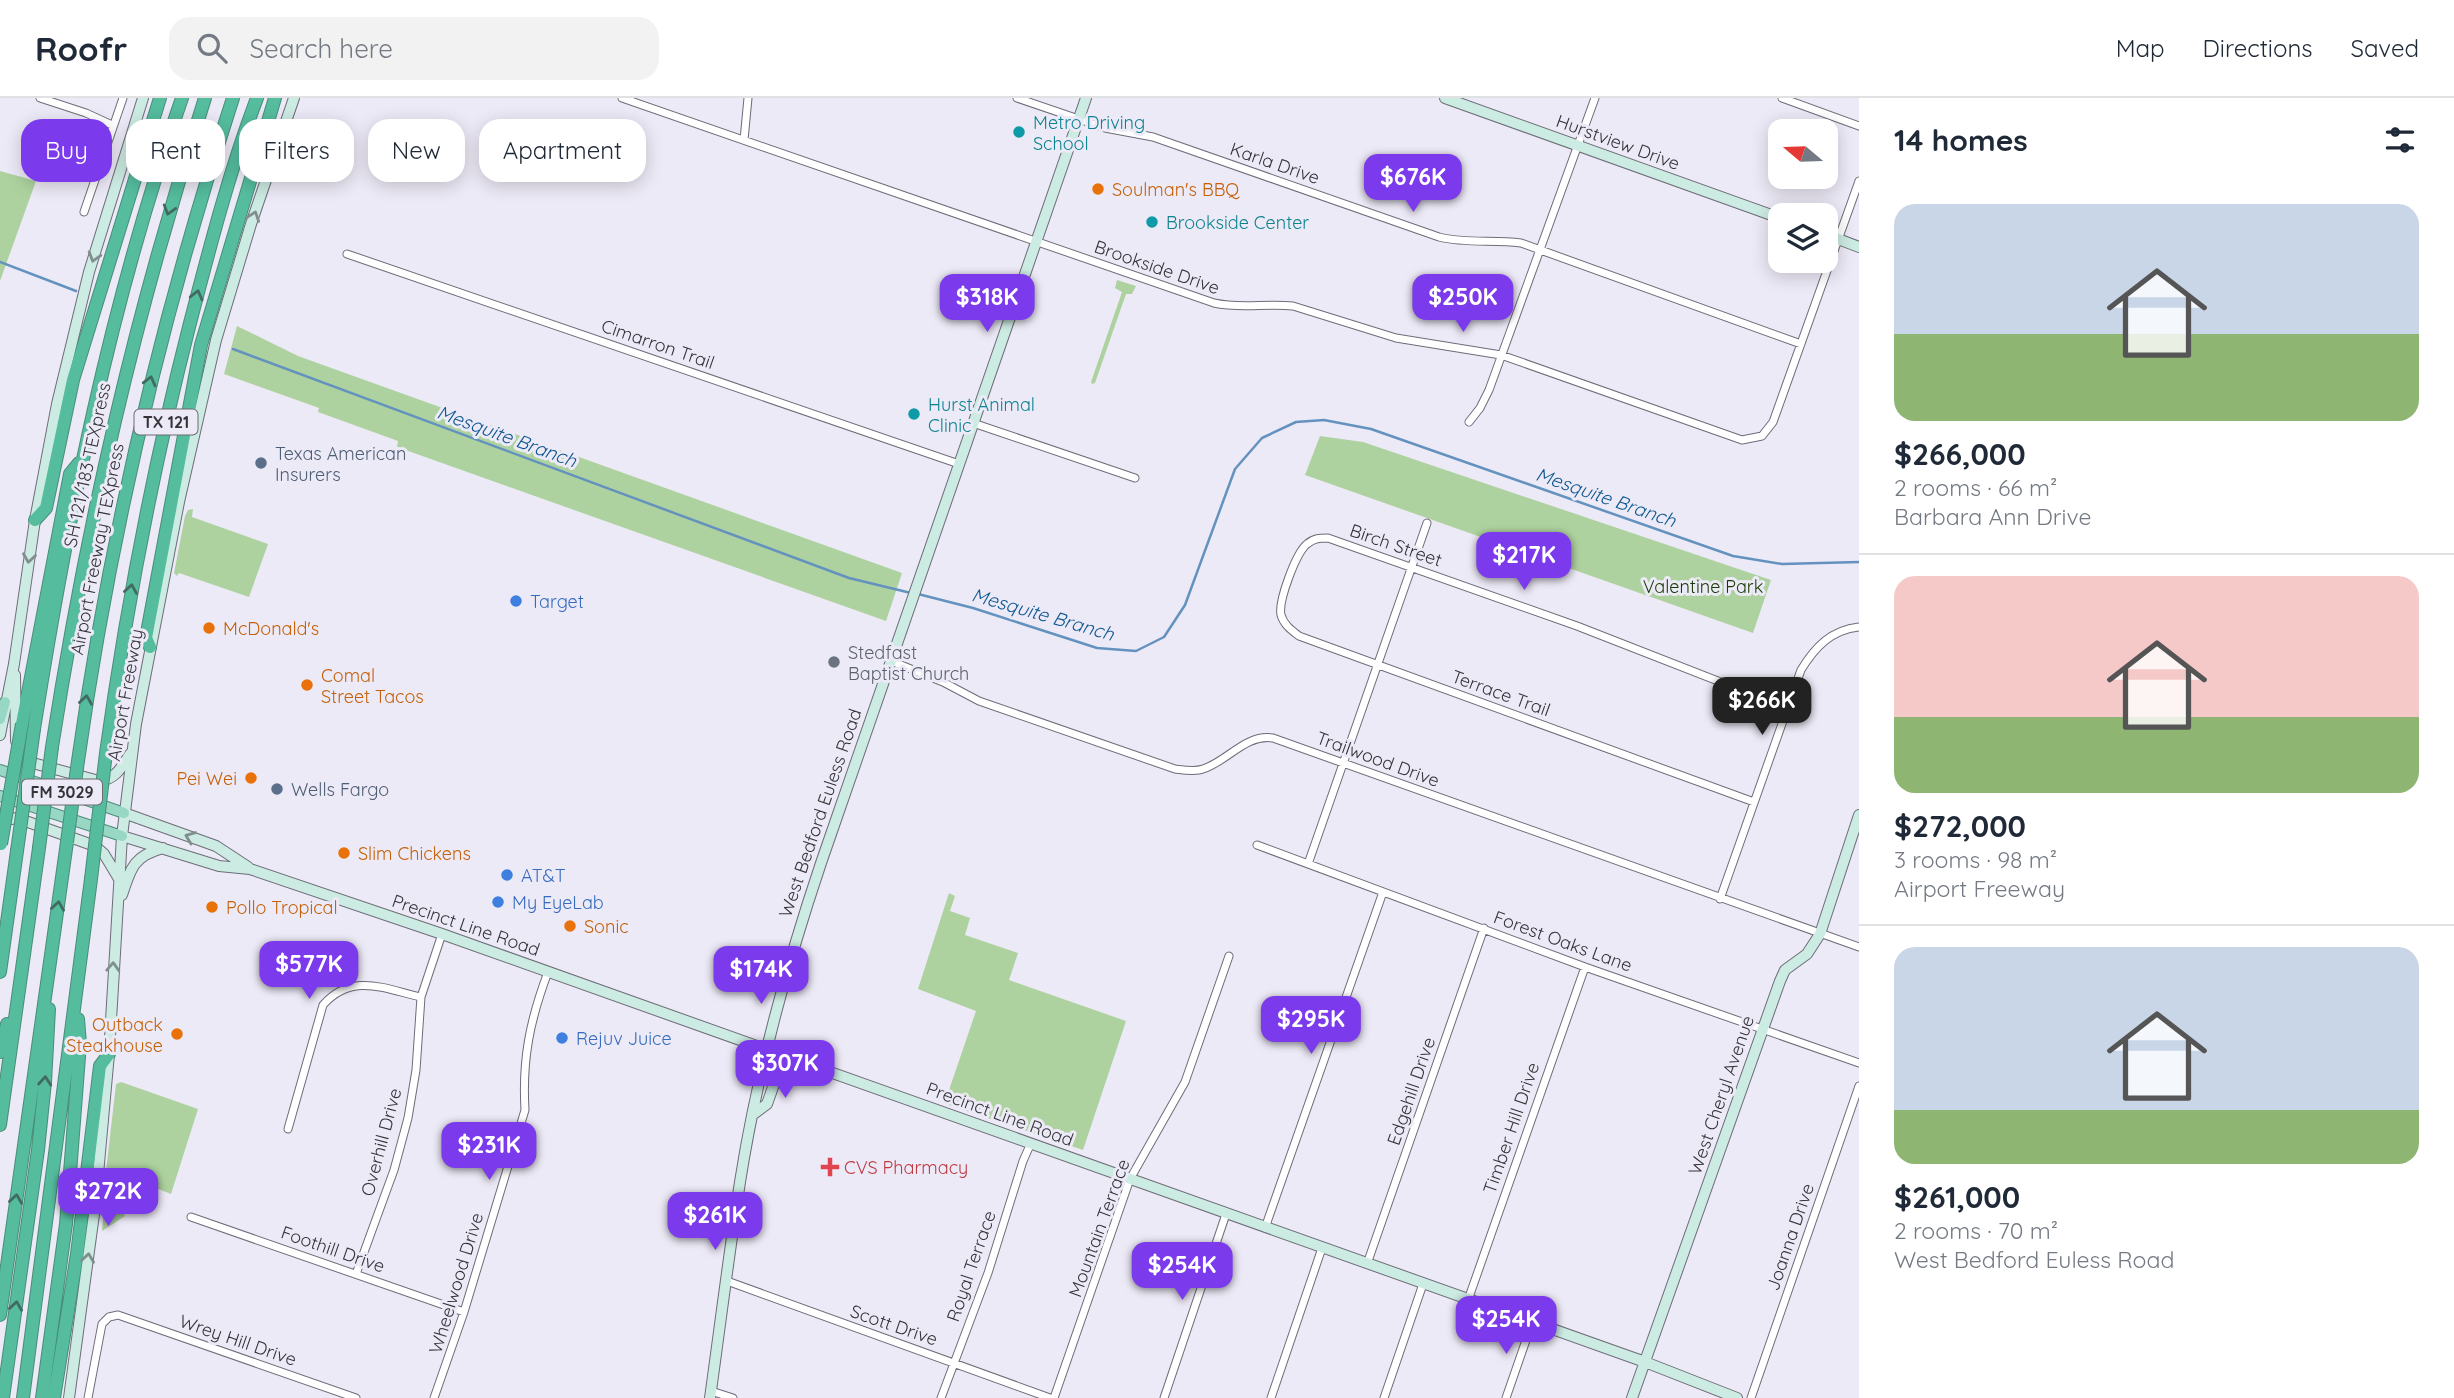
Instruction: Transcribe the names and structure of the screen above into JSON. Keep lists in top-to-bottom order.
{
  "streets": {
    "highway": [
      "TX 121",
      "SH 121/183 TEXpress",
      "Airport Freeway TEXpress",
      "Airport Freeway"
    ],
    "main road": [
      "Hurstview Drive",
      "FM 3029",
      "West Bedford Euless Road",
      "Precinct Line Road",
      "West Cheryl Avenue"
    ],
    "street": [
      "Karla Drive",
      "Brookside Drive",
      "Cimarron Trail",
      "Birch Street",
      "Terrace Trail",
      "Trailwood Drive",
      "Forest Oaks Lane",
      "Edgehill Drive",
      "Timber Hill Drive",
      "Overhill Drive",
      "Mountain Terrace",
      "Joanna Drive",
      "Foothill Drive",
      "Royal Terrace",
      "Wheelwood Drive",
      "Scott Drive",
      "Wrey Hill Drive"
    ]
  },
  "crossings": [
    ["Karla Drive", "Brookside Drive"],
    ["Karla Drive", "West Bedford Euless Road"],
    ["Brookside Drive", "West Bedford Euless Road"],
    ["Cimarron Trail", "West Bedford Euless Road"],
    ["Birch Street", "Terrace Trail"],
    ["Airport Freeway", "Precinct Line Road"],
    ["Trailwood Drive", "West Bedford Euless Road"],
    ["Trailwood Drive", "West Cheryl Avenue"],
    ["West Bedford Euless Road", "Precinct Line Road"],
    ["West Bedford Euless Road", "Scott Drive"],
    ["Precinct Line Road", "Edgehill Drive"],
    ["Precinct Line Road", "West Cheryl Avenue"],
    ["Precinct Line Road", "Timber Hill Drive"],
    ["Precinct Line Road", "Overhill Drive"],
    ["Precinct Line Road", "Mountain Terrace"],
    ["Precinct Line Road", "Royal Terrace"],
    ["Precinct Line Road", "Wheelwood Drive"],
    ["Forest Oaks Lane", "Edgehill Drive"],
    ["Forest Oaks Lane", "West Cheryl Avenue"],
    ["Forest Oaks Lane", "Timber Hill Drive"],
    ["Overhill Drive", "Foothill Drive"],
    ["Mountain Terrace", "Scott Drive"],
    ["Foothill Drive", "Wheelwood Drive"],
    ["Royal Terrace", "Scott Drive"]
  ],
  "water": ["Mesquite Branch"],
  "parks": ["Valentine Park"],
  "places": {
    "other": [
      "Metro Driving School",
      "Soulman's BBQ",
      "Brookside Center",
      "Hurst Animal Clinic",
      "Texas American Insurers",
      "Target",
      "McDonald's",
      "Stedfast Baptist Church",
      "Comal Street Tacos",
      "Pei Wei",
      "Wells Fargo",
      "Slim Chickens",
      "AT&T",
      "My EyeLab",
      "Pollo Tropical",
      "Sonic",
      "Outback Steakhouse",
      "Rejuv Juice"
    ],
    "health": ["CVS Pharmacy"]
  },
  "north": "left",
  "page": {
    "header": "Roofr",
    "search": "Search here",
    "nav": ["Map", "Directions", "Saved"],
    "heading": "14 homes",
    "chip": [
      "Buy",
      "Rent",
      "Filters",
      "New",
      "Apartment"
    ],
    "price": [
      "$676K",
      "$318K",
      "$250K",
      "$217K",
      "$266K",
      "$577K",
      "$174K",
      "$295K",
      "$307K",
      "$231K",
      "$272K",
      "$261K",
      "$254K",
      "$254K"
    ],
    "list": [
      {
        "name": "$266,000",
        "note": "2 rooms · 66 m² · Barbara Ann Drive"
      },
      {
        "name": "$272,000",
        "note": "3 rooms · 98 m² · Airport Freeway"
      },
      {
        "name": "$261,000",
        "note": "2 rooms · 70 m² · West Bedford Euless Road"
      }
    ]
  }
}
